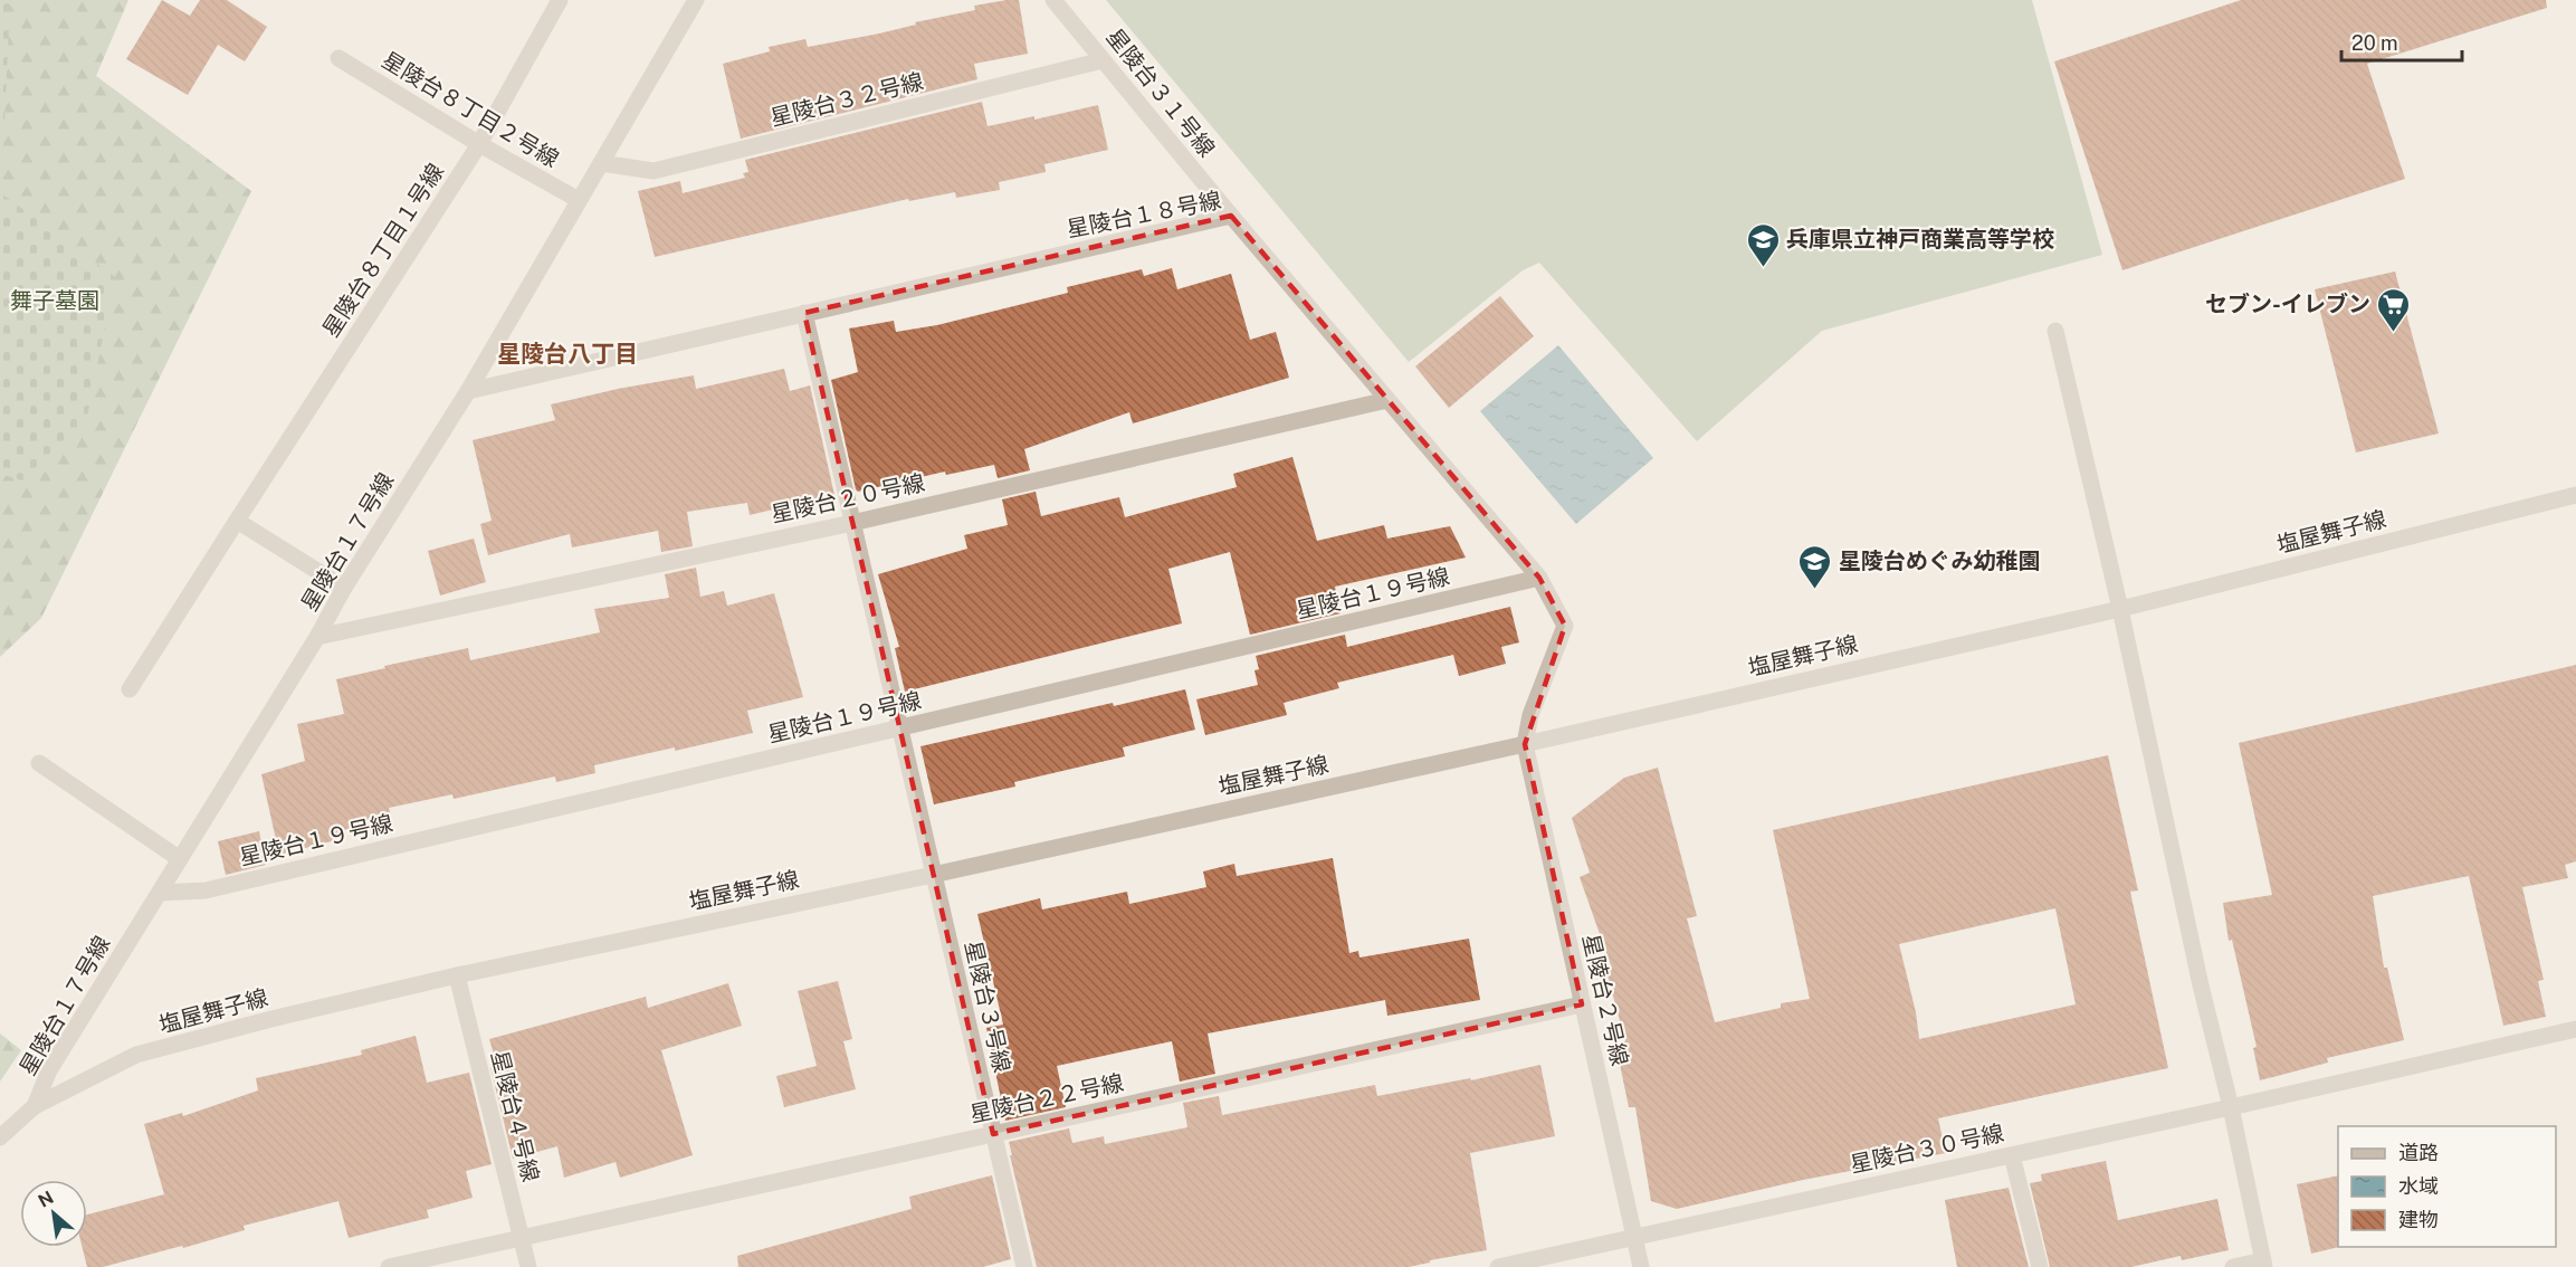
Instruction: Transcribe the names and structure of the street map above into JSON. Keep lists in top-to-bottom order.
{
  "streets": {
    "street": [
      "星陵台３１号線",
      "星陵台３２号線",
      "星陵台８丁目２号線",
      "星陵台１８号線",
      "星陵台８丁目１号線",
      "星陵台２０号線",
      "塩屋舞子線",
      "星陵台１７号線",
      "星陵台１９号線",
      "星陵台２号線",
      "星陵台３号線",
      "星陵台２２号線",
      "星陵台４号線",
      "星陵台３０号線"
    ]
  },
  "crossings": [
    ["星陵台３１号線", "星陵台３２号線"],
    ["星陵台３１号線", "星陵台１８号線"],
    ["星陵台３２号線", "星陵台１７号線"],
    ["星陵台８丁目２号線", "星陵台８丁目１号線"],
    ["星陵台８丁目２号線", "星陵台１７号線"],
    ["星陵台１８号線", "星陵台２０号線"],
    ["星陵台１８号線", "塩屋舞子線"],
    ["星陵台１８号線", "星陵台１７号線"],
    ["星陵台１８号線", "星陵台１９号線"],
    ["星陵台１８号線", "星陵台２号線"],
    ["星陵台１８号線", "星陵台３号線"],
    ["星陵台２０号線", "星陵台１７号線"],
    ["星陵台２０号線", "星陵台３号線"],
    ["塩屋舞子線", "星陵台１７号線"],
    ["塩屋舞子線", "星陵台２号線"],
    ["塩屋舞子線", "星陵台３号線"],
    ["塩屋舞子線", "星陵台４号線"],
    ["星陵台１７号線", "星陵台１９号線"],
    ["星陵台１９号線", "星陵台３号線"],
    ["星陵台２号線", "星陵台２２号線"],
    ["星陵台２号線", "星陵台３０号線"],
    ["星陵台３号線", "星陵台２２号線"],
    ["星陵台２２号線", "星陵台４号線"]
  ],
  "districts": ["星陵台八丁目"],
  "parks": ["舞子墓園"],
  "places": {
    "school or university": ["兵庫県立神戸商業高等学校", "星陵台めぐみ幼稚園"],
    "supermarket": ["セブン-イレブン"]
  },
  "legend": ["道路", "水域", "建物"],
  "scale_bar": "20 m",
  "north": "top left"
}
